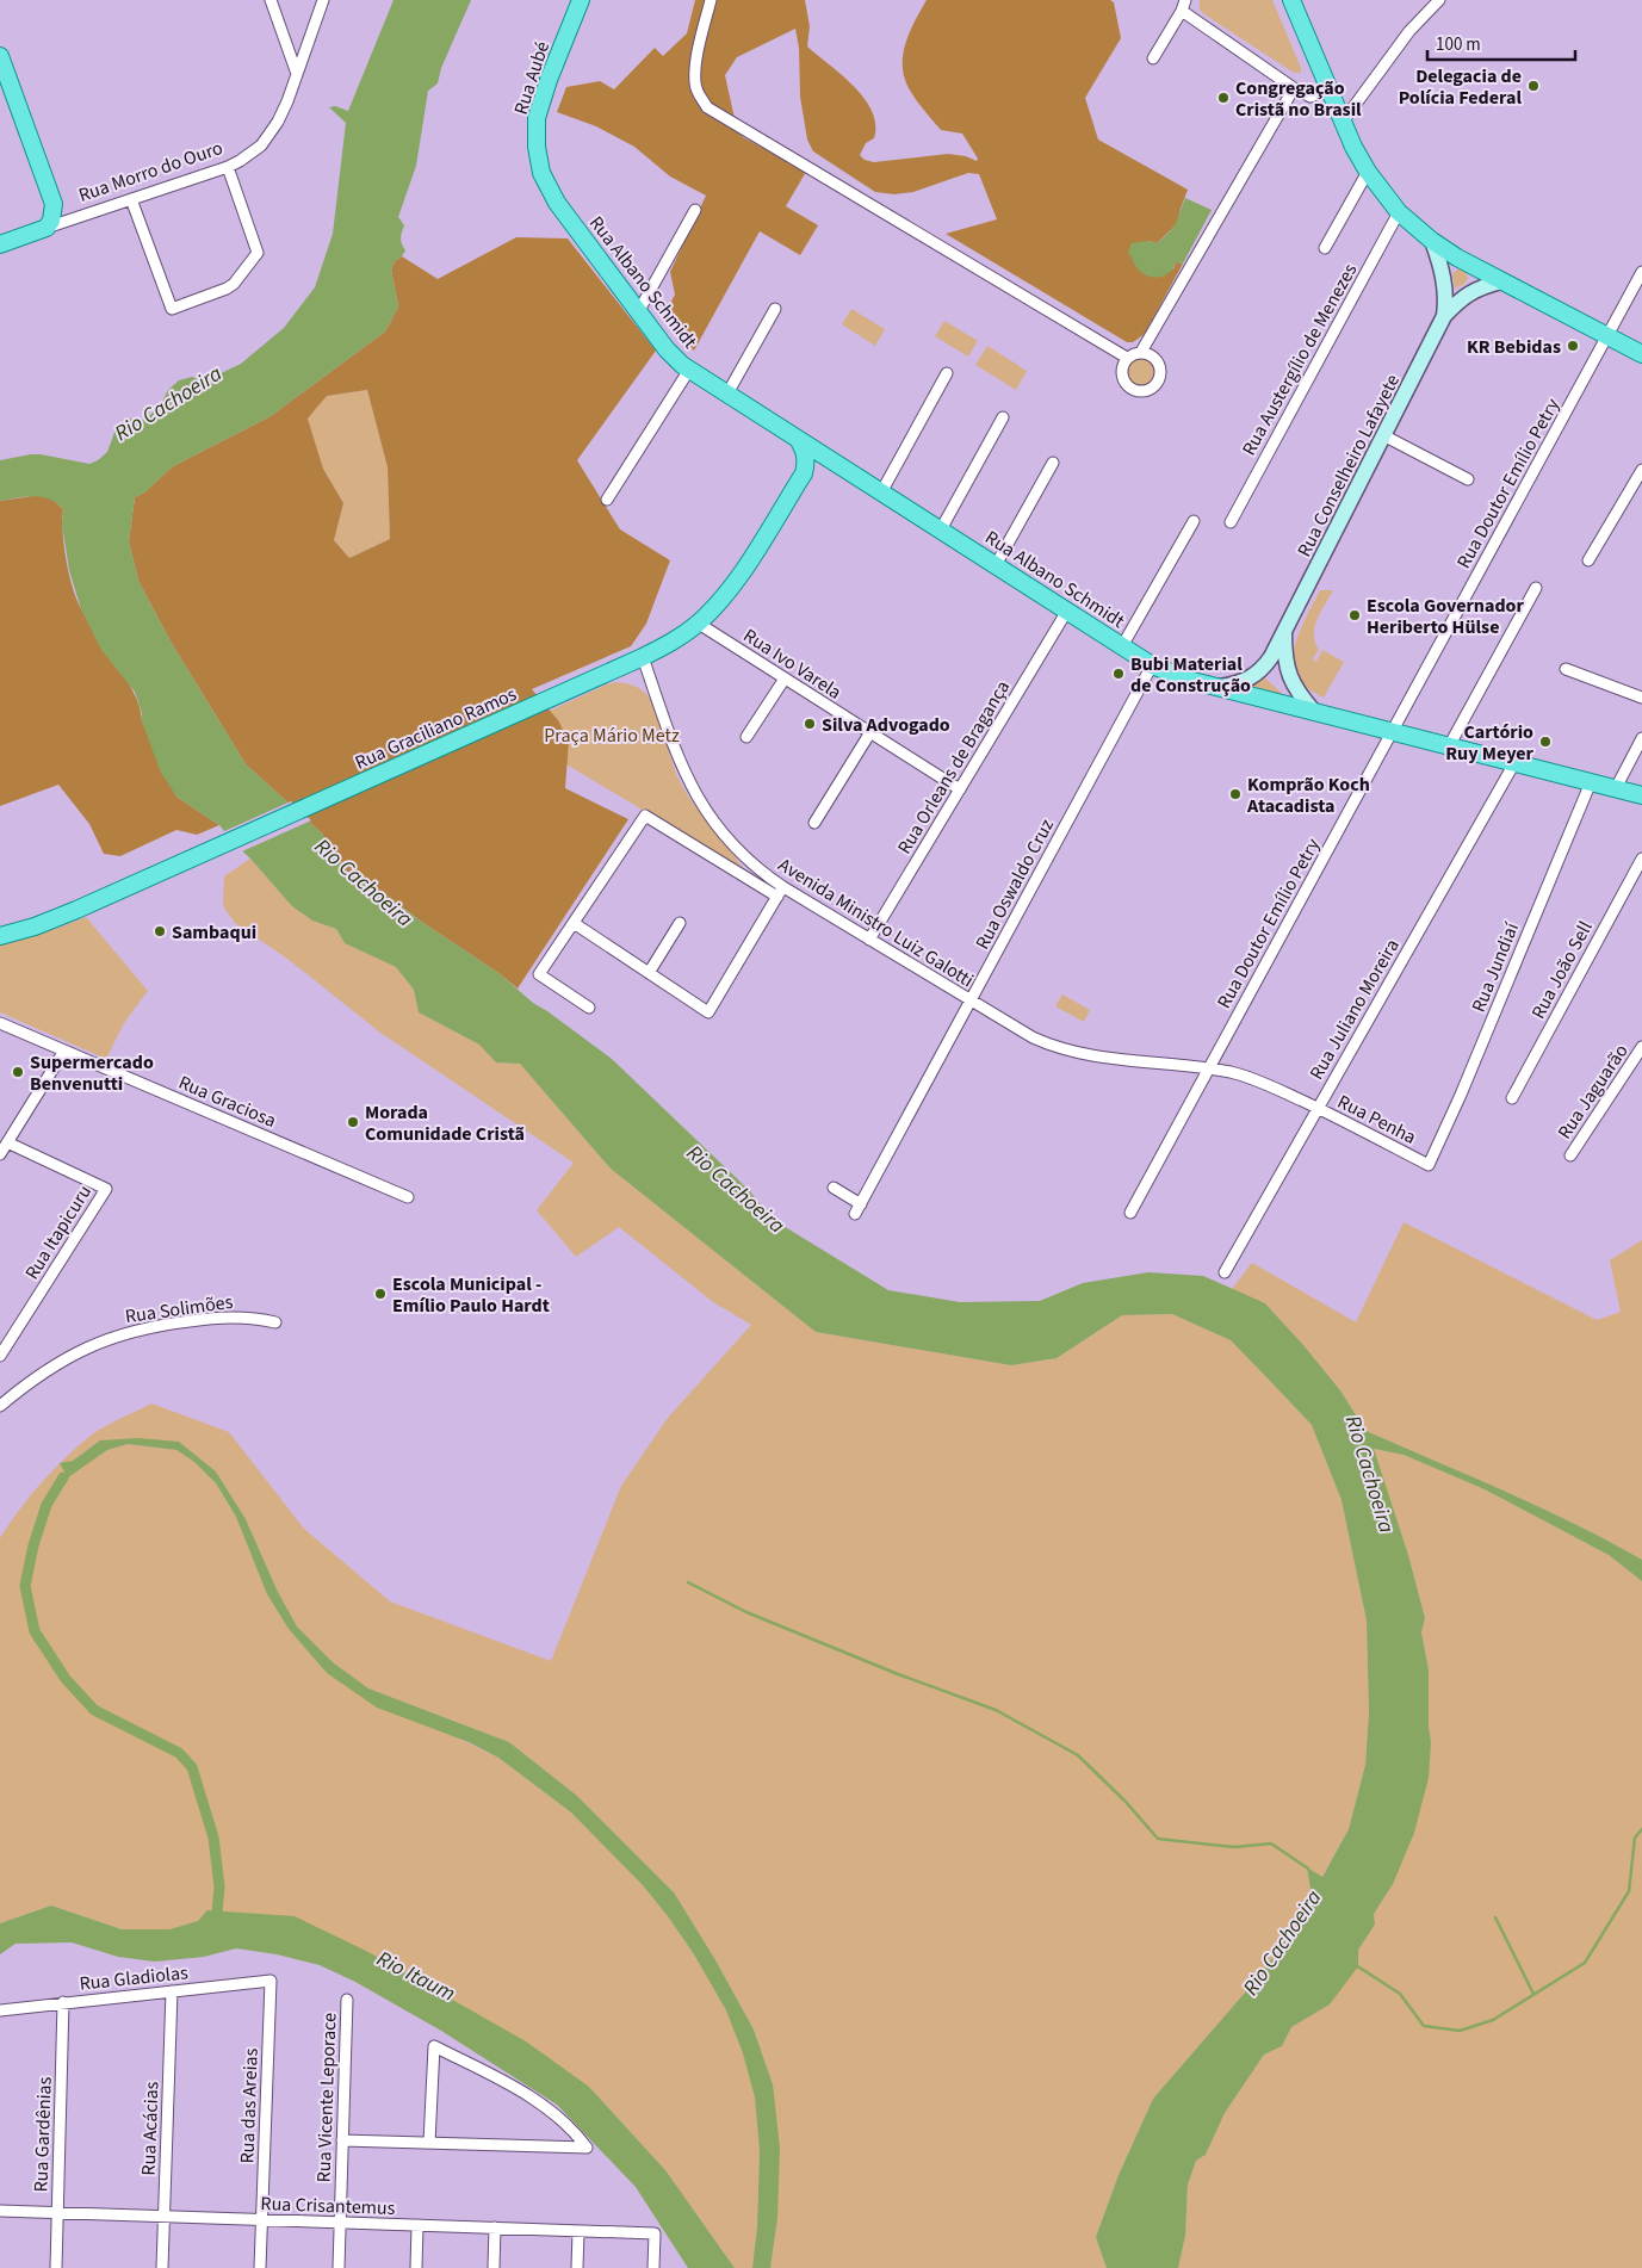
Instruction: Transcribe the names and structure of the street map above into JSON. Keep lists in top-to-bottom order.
{
  "streets": {
    "main road": [
      "Rua Aubé",
      "Rua Morro do Ouro",
      "Rua Albano Schmidt",
      "Rua Graciliano Ramos"
    ],
    "street": [
      "Rua Austergílio de Menezes",
      "Rua Conselheiro Lafayete",
      "Rua Doutor Emílio Petry",
      "Rua Ivo Varela",
      "Rua Orleans de Bragança",
      "Rua Oswaldo Cruz",
      "Avenida Ministro Luiz Galotti",
      "Rua Jundiaí",
      "Rua João Sell",
      "Rua Juliano Moreira",
      "Rua Jaguarão",
      "Rua Graciosa",
      "Rua Penha",
      "Rua Itapicuru",
      "Rua Solimões",
      "Rua Gladiolas",
      "Rua Vicente Leporace",
      "Rua das Areias",
      "Rua Acácias",
      "Rua Gardênias",
      "Rua Crisantemus"
    ]
  },
  "crossings": [
    ["Rua Aubé", "Rua Albano Schmidt"],
    ["Rua Albano Schmidt", "Rua Conselheiro Lafayete"],
    ["Rua Albano Schmidt", "Rua Doutor Emílio Petry"],
    ["Rua Albano Schmidt", "Rua Orleans de Bragança"],
    ["Rua Albano Schmidt", "Rua Oswaldo Cruz"],
    ["Rua Albano Schmidt", "Rua Jundiaí"],
    ["Rua Albano Schmidt", "Rua Juliano Moreira"],
    ["Rua Doutor Emílio Petry", "Avenida Ministro Luiz Galotti"],
    ["Rua Doutor Emílio Petry", "Rua Penha"],
    ["Rua Ivo Varela", "Rua Graciliano Ramos"],
    ["Rua Ivo Varela", "Rua Orleans de Bragança"],
    ["Rua Graciliano Ramos", "Avenida Ministro Luiz Galotti"],
    ["Rua Orleans de Bragança", "Avenida Ministro Luiz Galotti"],
    ["Rua Oswaldo Cruz", "Avenida Ministro Luiz Galotti"],
    ["Avenida Ministro Luiz Galotti", "Rua Penha"],
    ["Rua Jundiaí", "Rua Penha"],
    ["Rua Juliano Moreira", "Rua Penha"],
    ["Rua Gladiolas", "Rua das Areias"],
    ["Rua Gladiolas", "Rua Acácias"],
    ["Rua Gladiolas", "Rua Gardênias"],
    ["Rua Vicente Leporace", "Rua Crisantemus"],
    ["Rua das Areias", "Rua Crisantemus"],
    ["Rua Acácias", "Rua Crisantemus"],
    ["Rua Gardênias", "Rua Crisantemus"]
  ],
  "water": ["Rio Cachoeira", "Rio Itaum"],
  "parks": ["Praça Mário Metz"],
  "places": [
    "Delegacia de Polícia Federal",
    "Congregação Cristã no Brasil",
    "KR Bebidas",
    "Escola Governador Heriberto Hülse",
    "Bubi Material de Construção",
    "Silva Advogado",
    "Cartório Ruy Meyer",
    "Komprão Koch Atacadista",
    "Sambaqui",
    "Supermercado Benvenutti",
    "Morada Comunidade Cristã",
    "Escola Municipal - Emílio Paulo Hardt"
  ],
  "scale_bar": "100 m"
}
